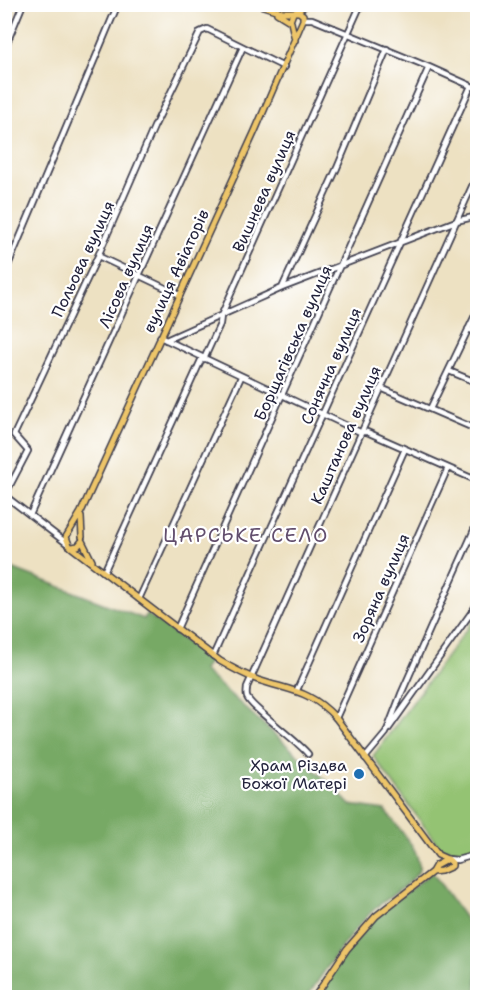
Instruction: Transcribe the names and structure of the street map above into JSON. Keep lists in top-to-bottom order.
{
  "streets": {
    "main road": ["вулиця Авіаторів"],
    "street": [
      "Вишнева вулиця",
      "Польова вулиця",
      "Лісова вулиця",
      "Борщагівська вулиця",
      "Сонячна вулиця",
      "Каштанова вулиця",
      "Зоряна вулиця"
    ]
  },
  "crossings": [
    ["Польова вулиця", "Лісова вулиця"]
  ],
  "districts": ["ЦАРСЬКЕ СЕЛО"],
  "places": ["Храм Різдва Божої Матері"]
}
